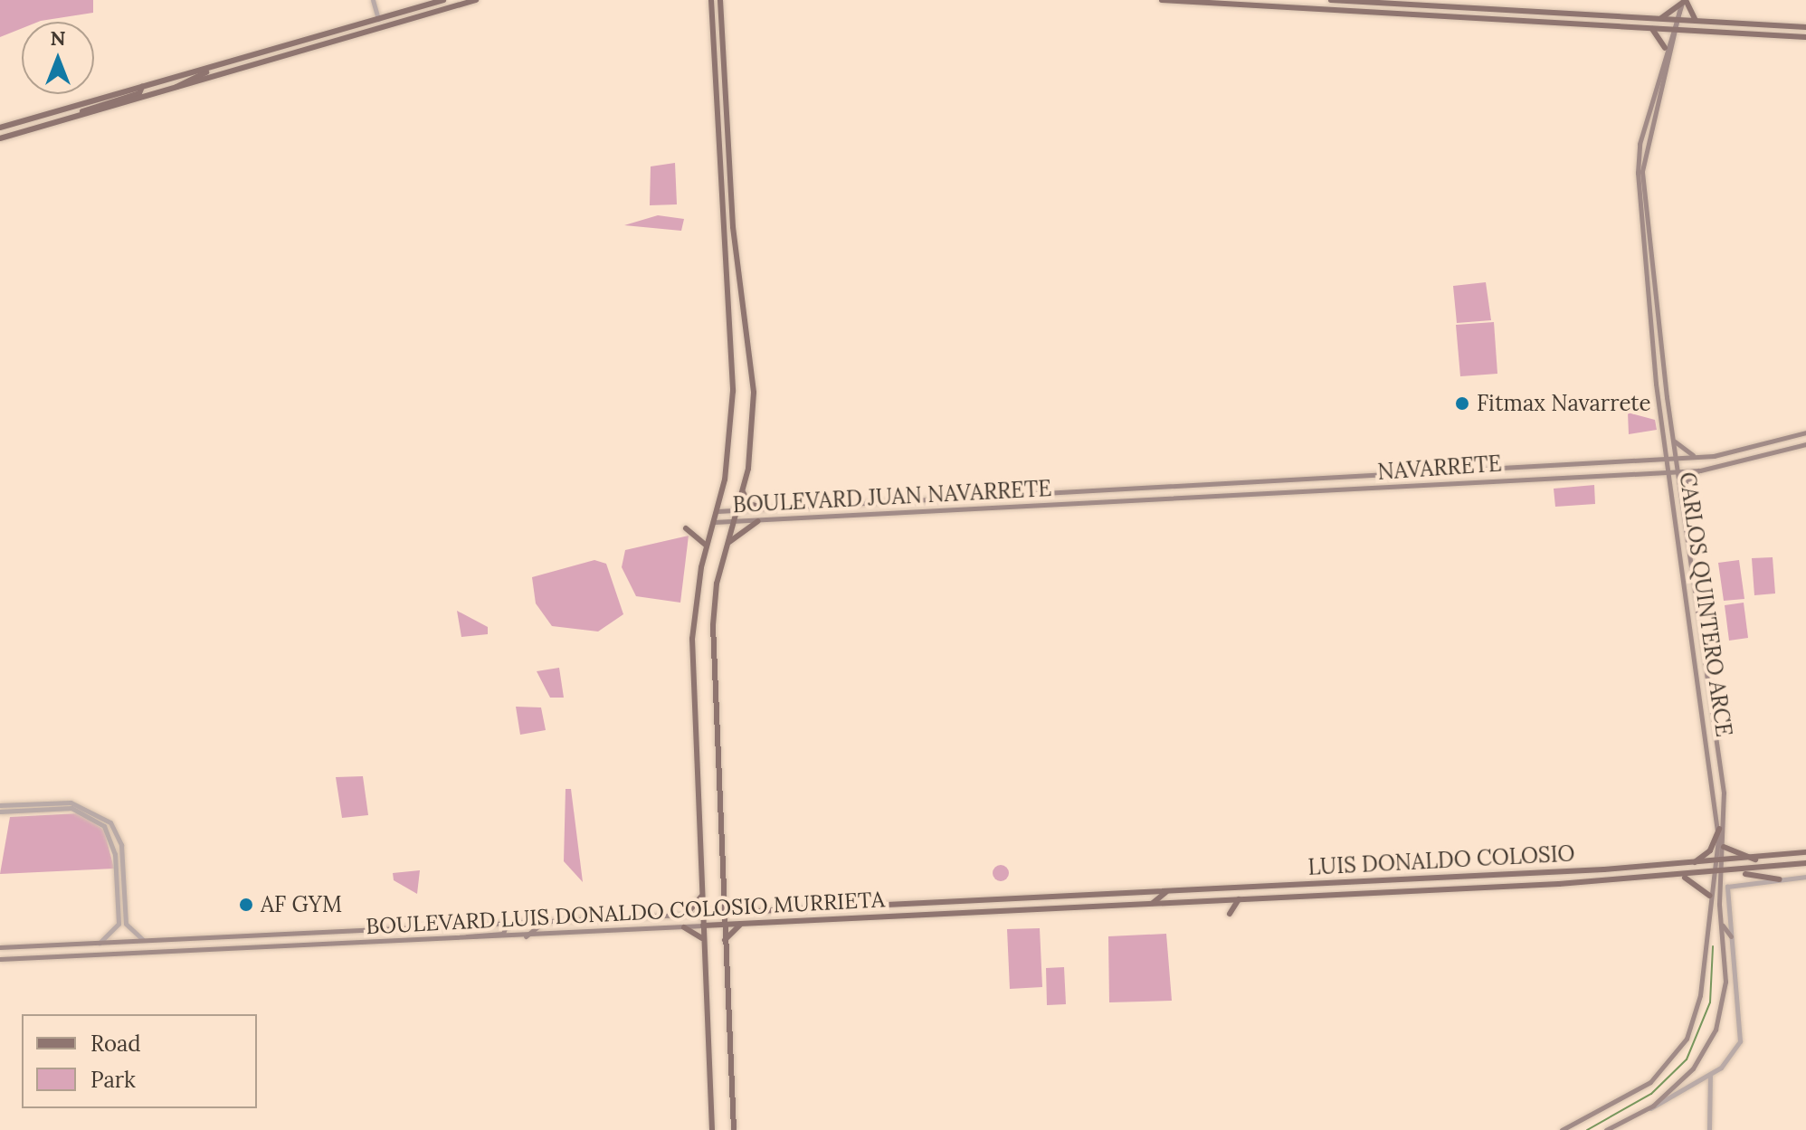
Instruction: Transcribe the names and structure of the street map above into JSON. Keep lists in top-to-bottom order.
{
  "streets": {
    "main road": [
      "NAVARRETE",
      "BOULEVARD JUAN NAVARRETE",
      "CARLOS QUINTERO ARCE",
      "LUIS DONALDO COLOSIO",
      "BOULEVARD LUIS DONALDO COLOSIO MURRIETA"
    ]
  },
  "crossings": [
    ["NAVARRETE", "BOULEVARD JUAN NAVARRETE"],
    ["NAVARRETE", "CARLOS QUINTERO ARCE"],
    ["CARLOS QUINTERO ARCE", "LUIS DONALDO COLOSIO"],
    ["LUIS DONALDO COLOSIO", "BOULEVARD LUIS DONALDO COLOSIO MURRIETA"]
  ],
  "places": ["Fitmax Navarrete", "AF GYM"],
  "legend": ["Road", "Park"],
  "north": "top"
}
